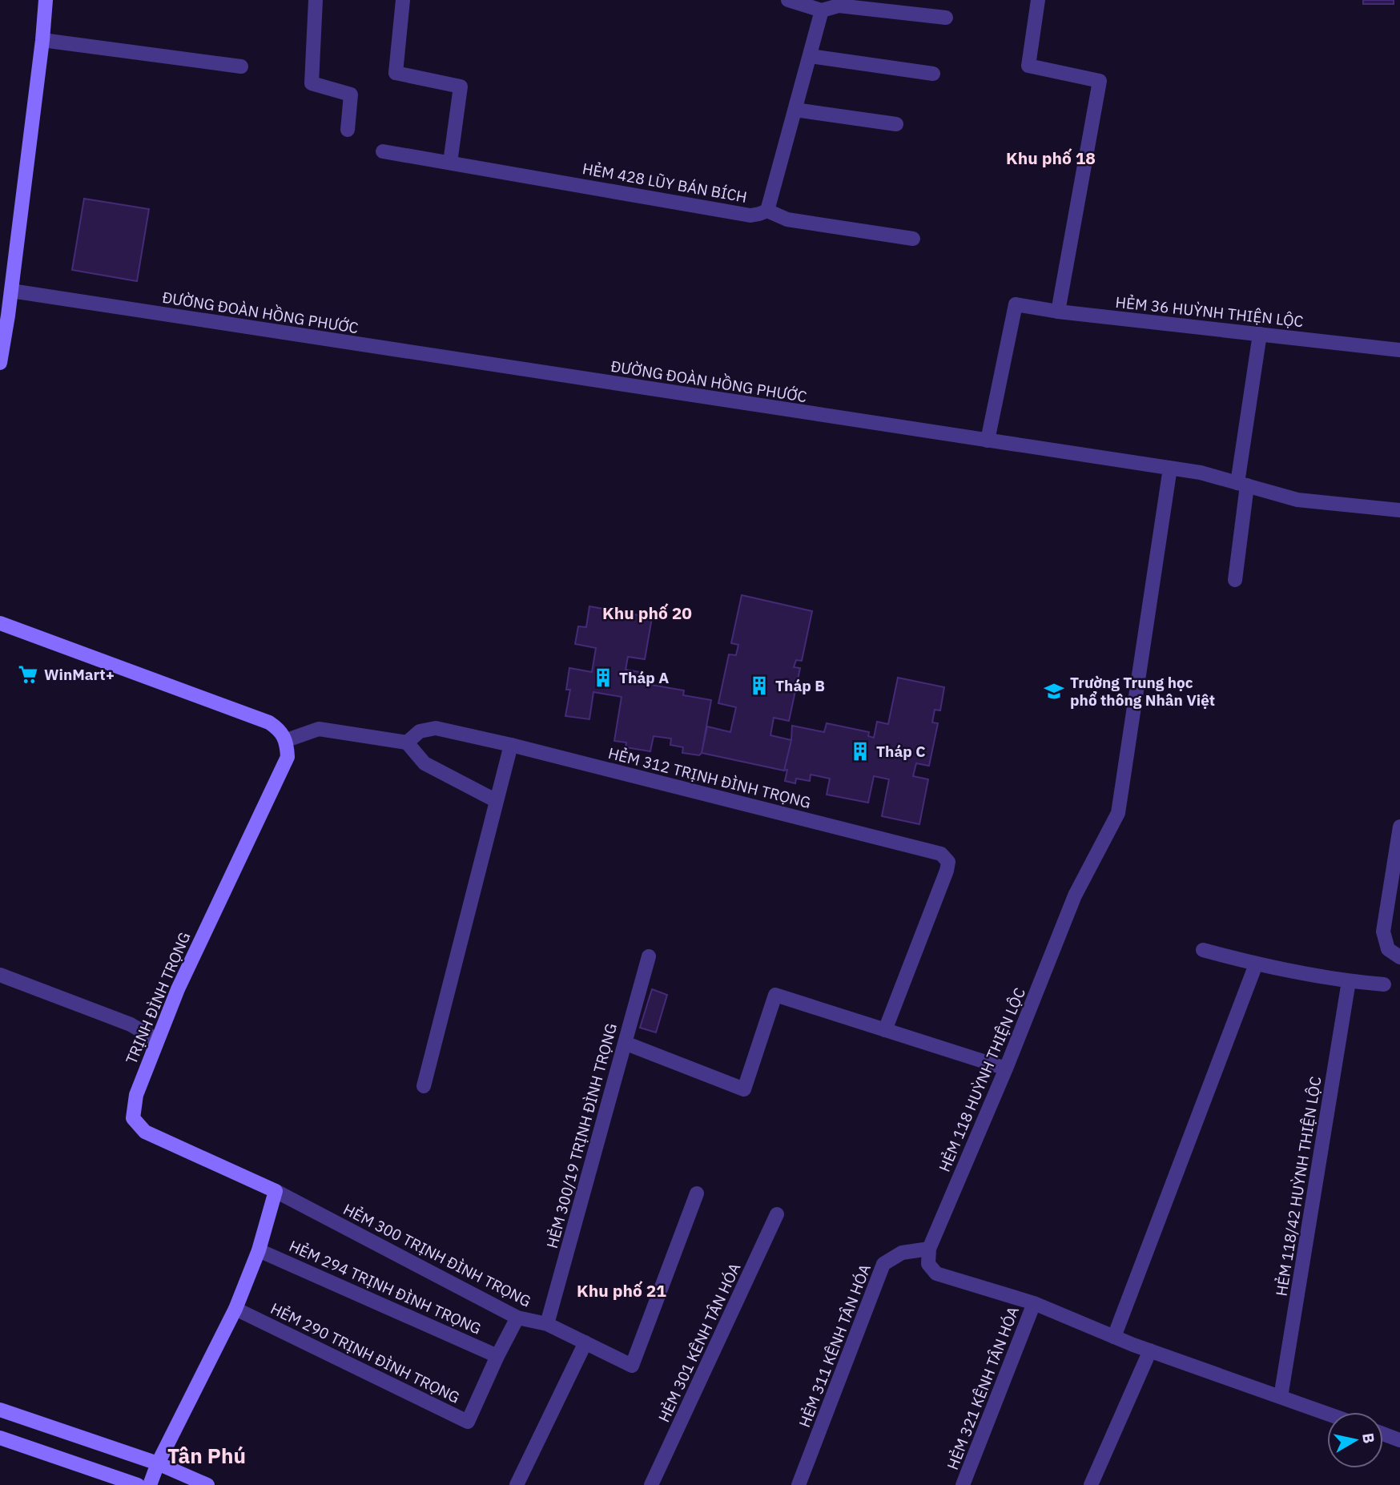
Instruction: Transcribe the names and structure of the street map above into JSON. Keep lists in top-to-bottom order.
{
  "streets": {
    "street": [
      "HẺM 428 LŨY BÁN BÍCH",
      "HẺM 36 HUỲNH THIỆN LỘC",
      "ĐƯỜNG ĐOÀN HỒNG PHƯỚC",
      "HẺM 312 TRỊNH ĐÌNH TRỌNG",
      "TRỊNH ĐÌNH TRỌNG",
      "HẺM 118 HUỲNH THIỆN LỘC",
      "HẺM 300/19 TRỊNH ĐÌNH TRỌNG",
      "HẺM 118/42 HUỲNH THIỆN LỘC",
      "HẺM 300 TRỊNH ĐÌNH TRỌNG",
      "HẺM 294 TRỊNH ĐÌNH TRỌNG",
      "HẺM 301 KÊNH TÂN HÓA",
      "HẺM 311 KÊNH TÂN HÓA",
      "HẺM 290 TRỊNH ĐÌNH TRỌNG",
      "HẺM 321 KÊNH TÂN HÓA"
    ]
  },
  "crossings": [
    ["HẺM 36 HUỲNH THIỆN LỘC", "ĐƯỜNG ĐOÀN HỒNG PHƯỚC"],
    ["ĐƯỜNG ĐOÀN HỒNG PHƯỚC", "HẺM 118 HUỲNH THIỆN LỘC"],
    ["TRỊNH ĐÌNH TRỌNG", "HẺM 300 TRỊNH ĐÌNH TRỌNG"],
    ["HẺM 118 HUỲNH THIỆN LỘC", "HẺM 311 KÊNH TÂN HÓA"],
    ["HẺM 300/19 TRỊNH ĐÌNH TRỌNG", "HẺM 300 TRỊNH ĐÌNH TRỌNG"],
    ["HẺM 300 TRỊNH ĐÌNH TRỌNG", "HẺM 290 TRỊNH ĐÌNH TRỌNG"],
    ["HẺM 294 TRỊNH ĐÌNH TRỌNG", "HẺM 290 TRỊNH ĐÌNH TRỌNG"]
  ],
  "districts": [
    "Khu phố 18",
    "Khu phố 20",
    "Khu phố 21",
    "Tân Phú"
  ],
  "places": {
    "supermarket": ["WinMart+"],
    "building": ["Tháp A", "Tháp B", "Tháp C"],
    "school or university": ["Trường Trung học phổ thông Nhân Việt"]
  },
  "north": "right"
}
